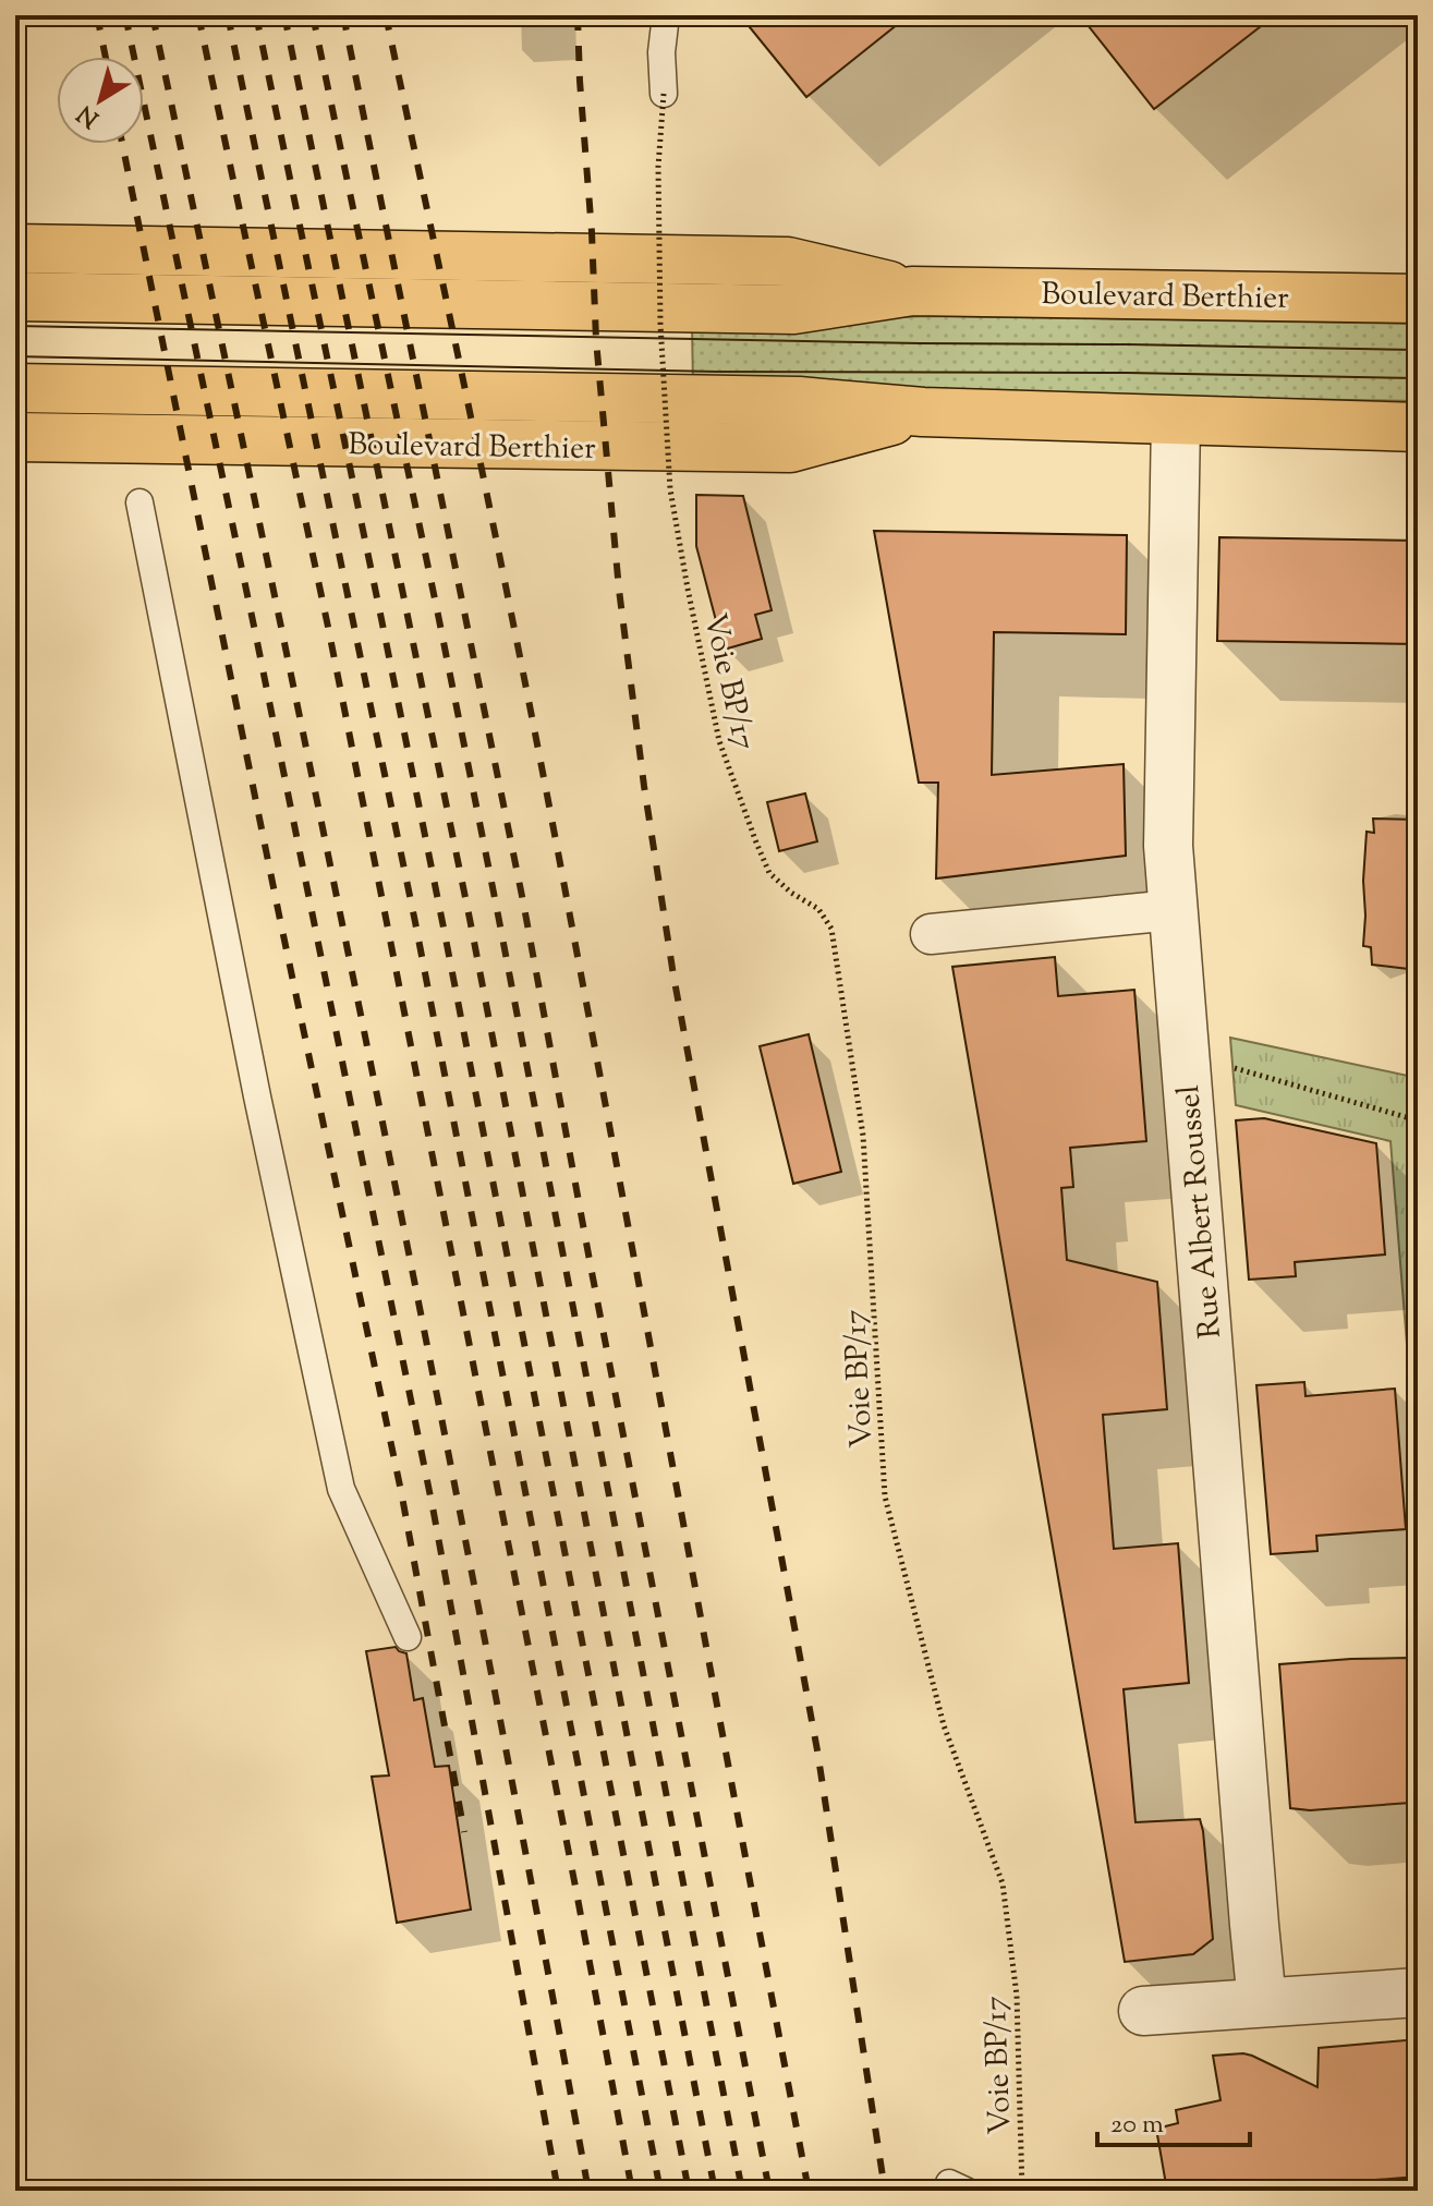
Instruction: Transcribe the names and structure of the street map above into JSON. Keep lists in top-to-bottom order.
{
  "streets": {
    "main road": ["Boulevard Berthier"],
    "street": ["Rue Albert Roussel"],
    "path": ["Voie BP/17"]
  },
  "crossings": [
    ["Boulevard Berthier", "Rue Albert Roussel"]
  ],
  "scale_bar": "20 m",
  "north": "bottom left"
}
